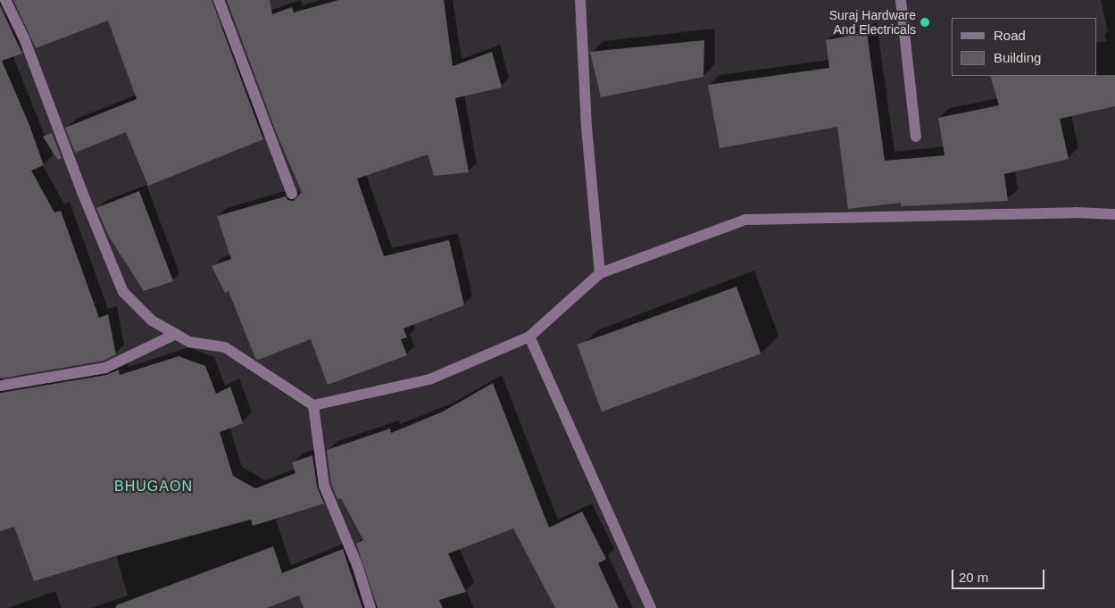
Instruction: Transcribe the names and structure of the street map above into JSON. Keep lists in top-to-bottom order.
{
  "districts": ["BHUGAON"],
  "places": ["Suraj Hardware And Electricals"],
  "legend": ["Road", "Building"],
  "scale_bar": "20 m"
}
